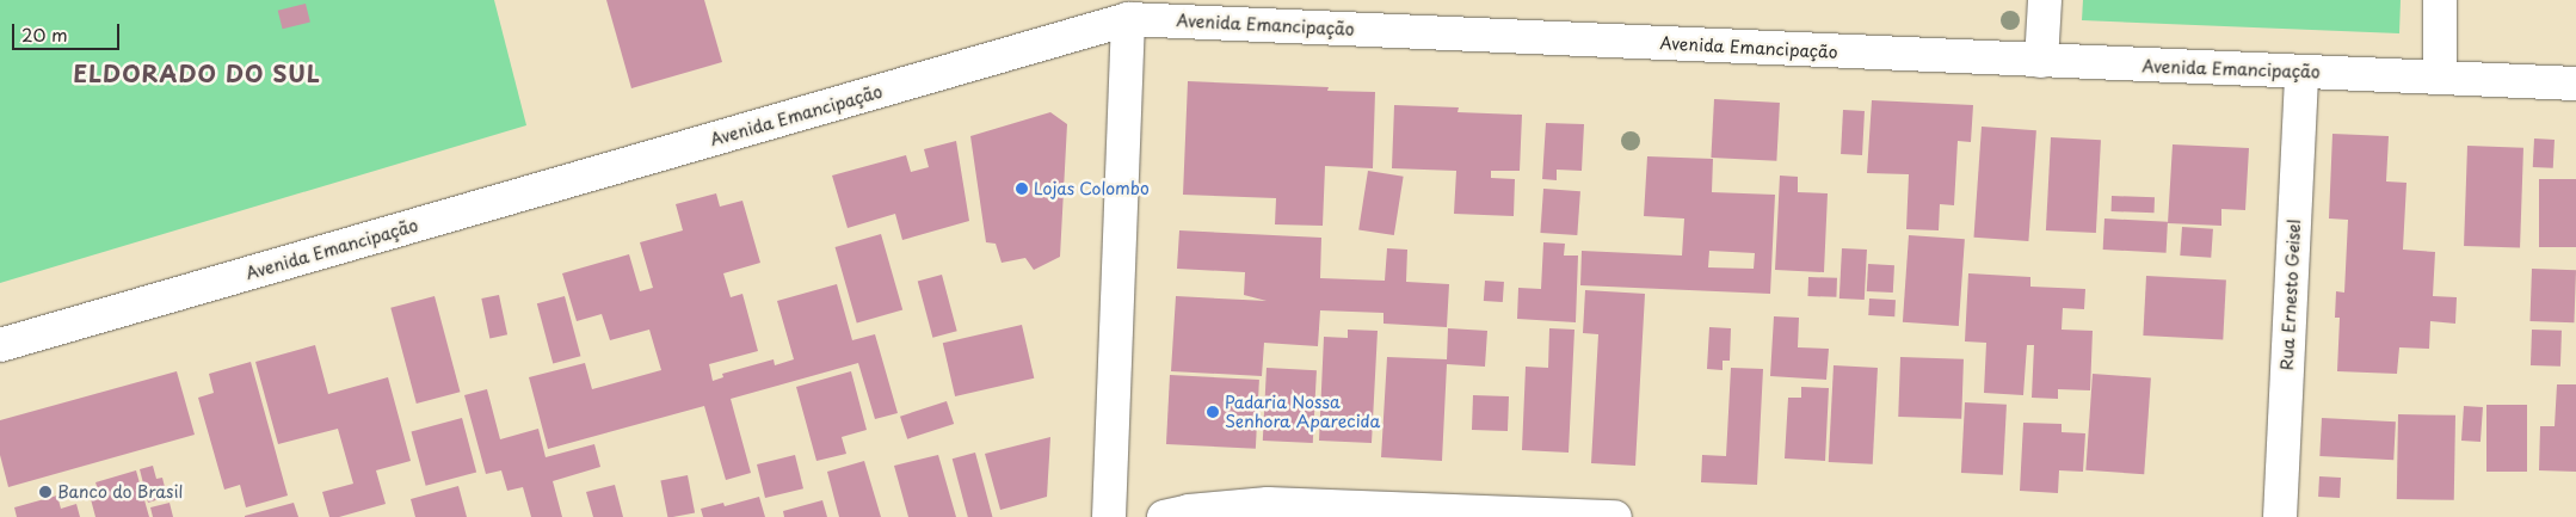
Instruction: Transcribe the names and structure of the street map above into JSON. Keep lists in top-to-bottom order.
{
  "streets": {
    "main road": ["Avenida Emancipação", "Rua Ernesto Geisel"]
  },
  "crossings": [
    ["Avenida Emancipação", "Rua Ernesto Geisel"]
  ],
  "districts": ["ELDORADO DO SUL"],
  "places": ["Lojas Colombo", "Padaria Nossa Senhora Aparecida", "Banco do Brasil"],
  "scale_bar": "20 m"
}
